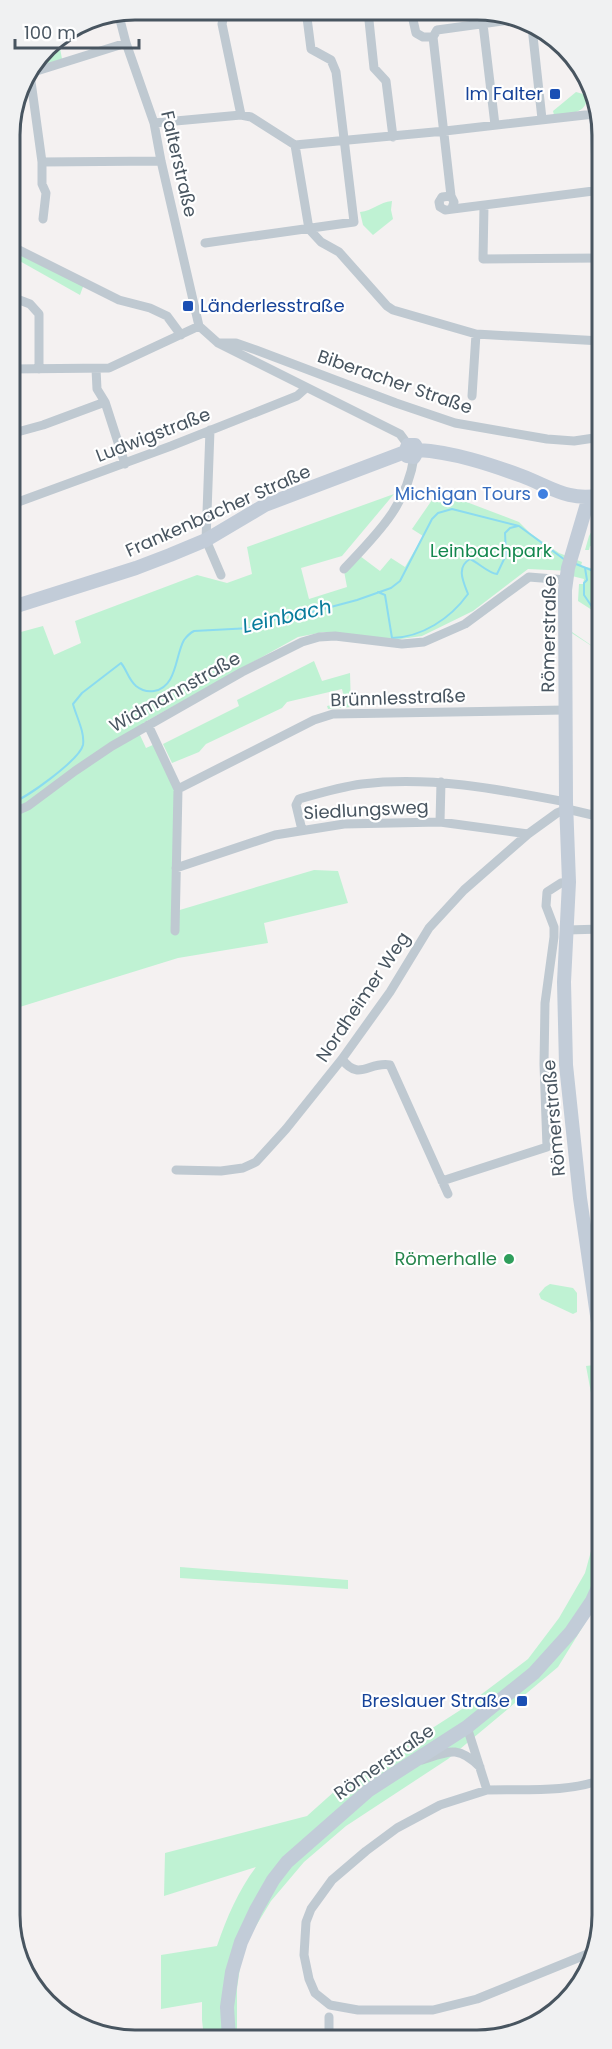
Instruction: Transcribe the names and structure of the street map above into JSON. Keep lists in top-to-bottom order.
{
  "streets": {
    "main road": ["Frankenbacher Straße", "Römerstraße"],
    "street": [
      "Falterstraße",
      "Biberacher Straße",
      "Ludwigstraße",
      "Widmannstraße",
      "Brünnlesstraße",
      "Siedlungsweg",
      "Nordheimer Weg"
    ]
  },
  "crossings": [
    ["Römerstraße", "Widmannstraße"],
    ["Römerstraße", "Brünnlesstraße"],
    ["Römerstraße", "Nordheimer Weg"],
    ["Siedlungsweg", "Nordheimer Weg"]
  ],
  "water": ["Leinbach"],
  "parks": ["Leinbachpark"],
  "places": {
    "transit": ["Im Falter", "Länderlesstraße", "Breslauer Straße"],
    "other": ["Michigan Tours", "Römerhalle"]
  },
  "scale_bar": "100 m"
}
